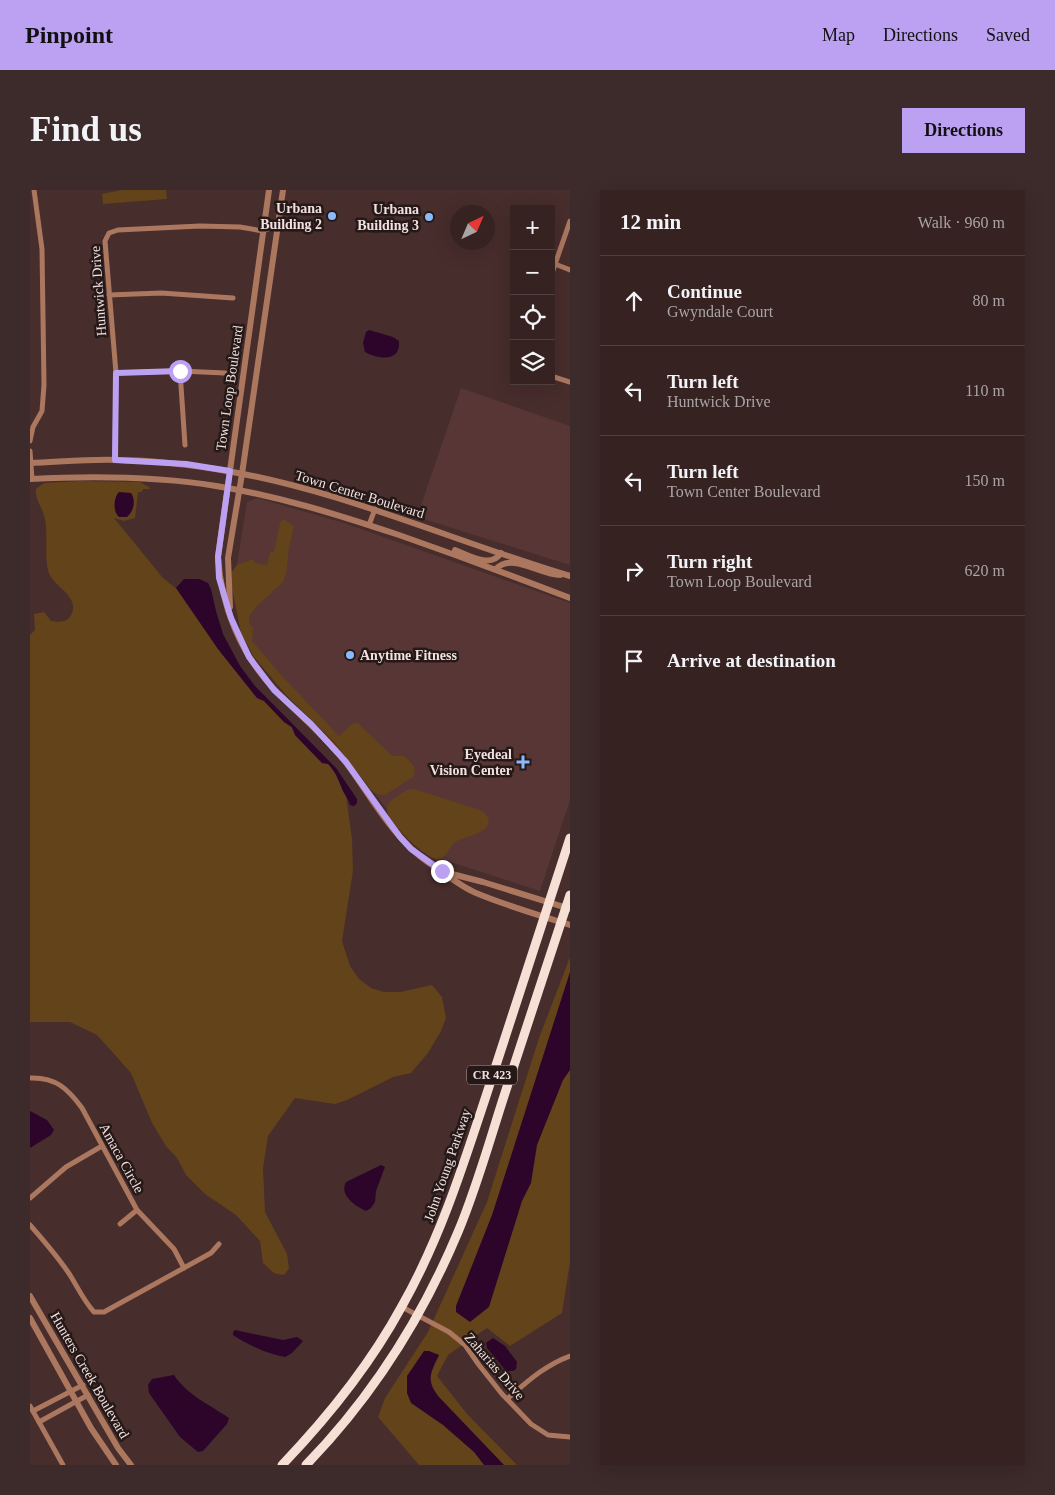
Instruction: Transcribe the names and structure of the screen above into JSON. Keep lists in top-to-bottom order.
{
  "streets": {
    "highway": ["CR 423", "John Young Parkway"],
    "street": [
      "Huntwick Drive",
      "Town Loop Boulevard",
      "Town Center Boulevard",
      "Amaca Circle",
      "Zaharias Drive",
      "Hunters Creek Boulevard"
    ]
  },
  "crossings": [
    ["Huntwick Drive", "Town Loop Boulevard"],
    ["Huntwick Drive", "Town Center Boulevard"],
    ["Town Loop Boulevard", "Town Center Boulevard"],
    ["Town Loop Boulevard", "CR 423"],
    ["Town Loop Boulevard", "John Young Parkway"],
    ["CR 423", "Zaharias Drive"],
    ["John Young Parkway", "Zaharias Drive"]
  ],
  "places": {
    "other": ["Urbana Building 2", "Urbana Building 3", "Anytime Fitness"],
    "health": ["Eyedeal Vision Center"]
  },
  "north": "top right",
  "page": {
    "header": "Pinpoint",
    "nav": ["Map", "Directions", "Saved"],
    "buttons": "Directions",
    "title": "Find us",
    "heading": ["12 min", "Walk · 960 m"],
    "map_buttons": ["+", "−"],
    "list": [
      ["Continue", "Gwyndale Court", "80 m"],
      ["Turn left", "Huntwick Drive", "110 m"],
      ["Turn left", "Town Center Boulevard", "150 m"],
      ["Turn right", "Town Loop Boulevard", "620 m"],
      "Arrive at destination"
    ]
  }
}
